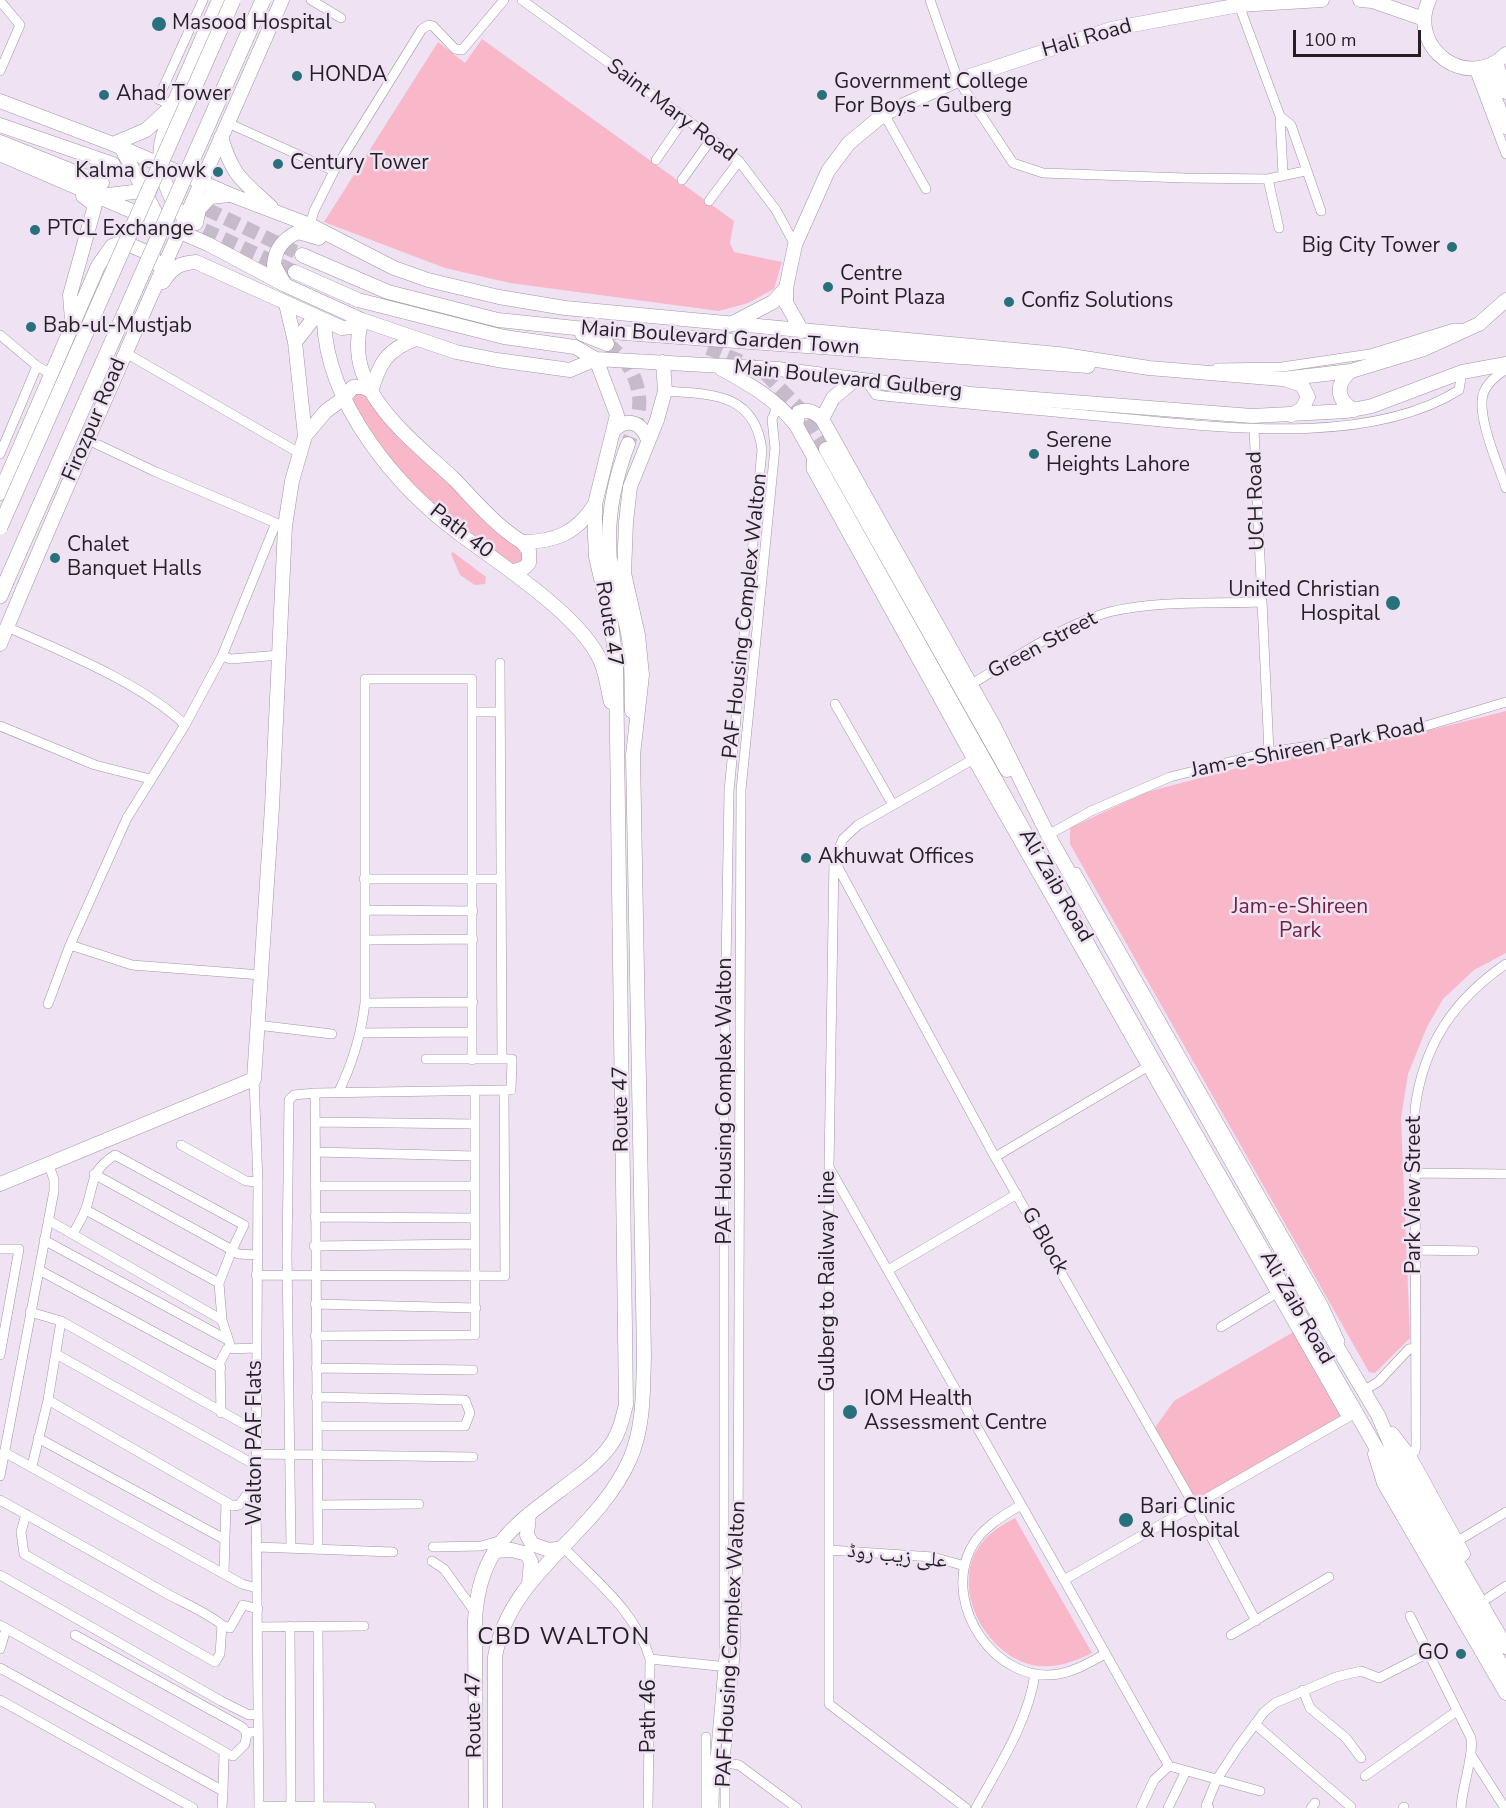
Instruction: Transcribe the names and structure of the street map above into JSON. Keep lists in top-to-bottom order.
{
  "streets": {
    "main road": [
      "Hali Road",
      "Main Boulevard Garden Town",
      "Main Boulevard Gulberg",
      "Firozpur Road",
      "Path 40",
      "Route 47",
      "Ali Zaib Road"
    ],
    "street": [
      "Saint Mary Road",
      "UCH Road",
      "PAF Housing Complex Walton",
      "Green Street",
      "Jam-e-Shireen Park Road",
      "Park View Street",
      "G Block",
      "Gulberg to Railway line",
      "Walton PAF Flats",
      "علی زیب روڈ",
      "Path 46"
    ]
  },
  "crossings": [
    ["Hali Road", "Saint Mary Road"],
    ["Main Boulevard Garden Town", "Main Boulevard Gulberg"],
    ["Main Boulevard Garden Town", "Route 47"],
    ["Main Boulevard Gulberg", "Firozpur Road"],
    ["Main Boulevard Gulberg", "Path 40"],
    ["Main Boulevard Gulberg", "Route 47"],
    ["Main Boulevard Gulberg", "Ali Zaib Road"],
    ["UCH Road", "Green Street"],
    ["UCH Road", "Jam-e-Shireen Park Road"],
    ["Path 40", "Route 47"],
    ["PAF Housing Complex Walton", "Route 47"],
    ["PAF Housing Complex Walton", "Ali Zaib Road"],
    ["Route 47", "Path 46"],
    ["Green Street", "Ali Zaib Road"],
    ["Jam-e-Shireen Park Road", "Ali Zaib Road"],
    ["Ali Zaib Road", "Park View Street"],
    ["G Block", "Gulberg to Railway line"],
    ["Gulberg to Railway line", "علی زیب روڈ"]
  ],
  "districts": ["CBD WALTON"],
  "parks": ["Jam-e-Shireen Park"],
  "places": [
    "Masood Hospital",
    "HONDA",
    "Ahad Tower",
    "Government College For Boys - Gulberg",
    "Century Tower",
    "Kalma Chowk",
    "PTCL Exchange",
    "Big City Tower",
    "Centre Point Plaza",
    "Confiz Solutions",
    "Bab-ul-Mustjab",
    "Serene Heights Lahore",
    "Chalet Banquet Halls",
    "United Christian Hospital",
    "Akhuwat Offices",
    "IOM Health Assessment Centre",
    "Bari Clinic & Hospital",
    "GO"
  ],
  "scale_bar": "100 m"
}
